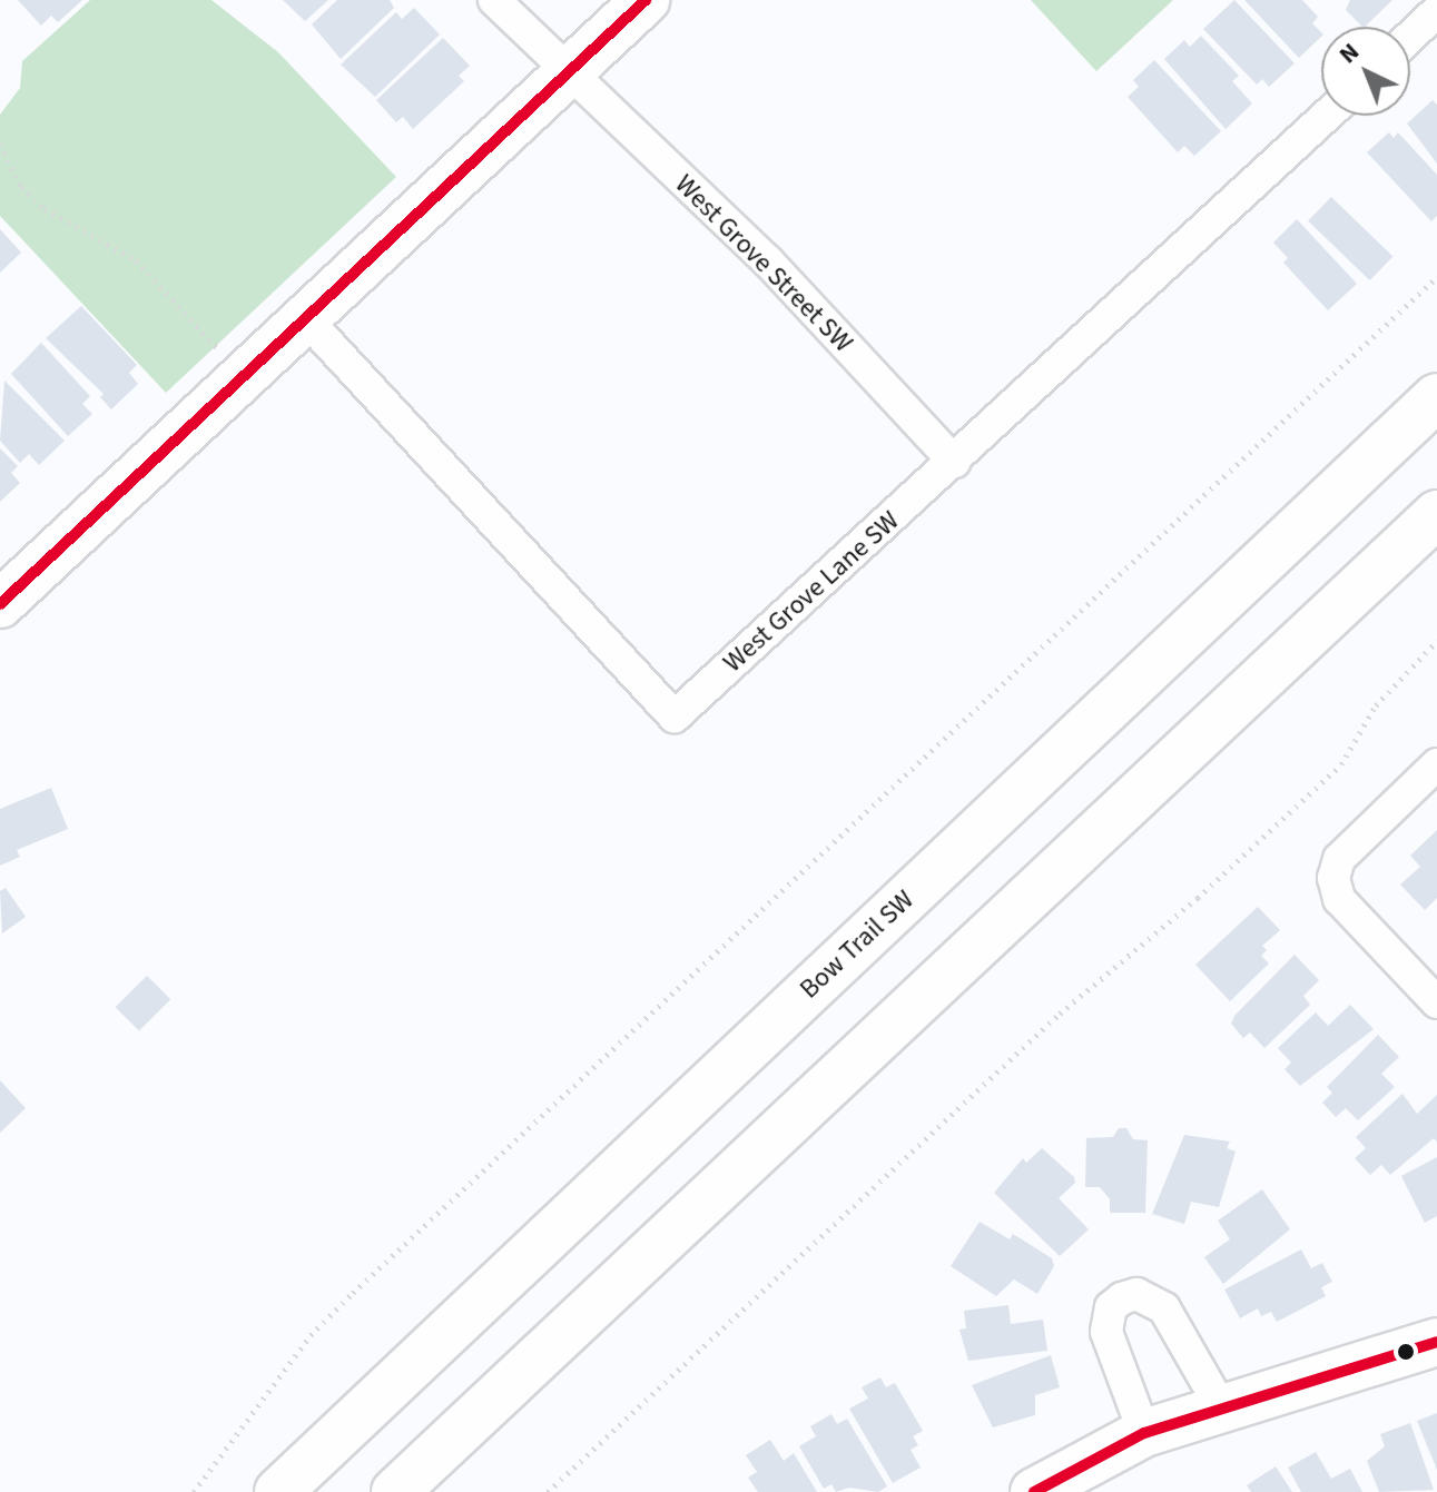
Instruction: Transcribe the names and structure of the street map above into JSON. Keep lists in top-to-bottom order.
{
  "streets": {
    "main road": ["Bow Trail SW"],
    "street": ["West Grove Street SW", "West Grove Lane SW"]
  },
  "crossings": [
    ["West Grove Street SW", "West Grove Lane SW"]
  ],
  "north": "top left"
}
